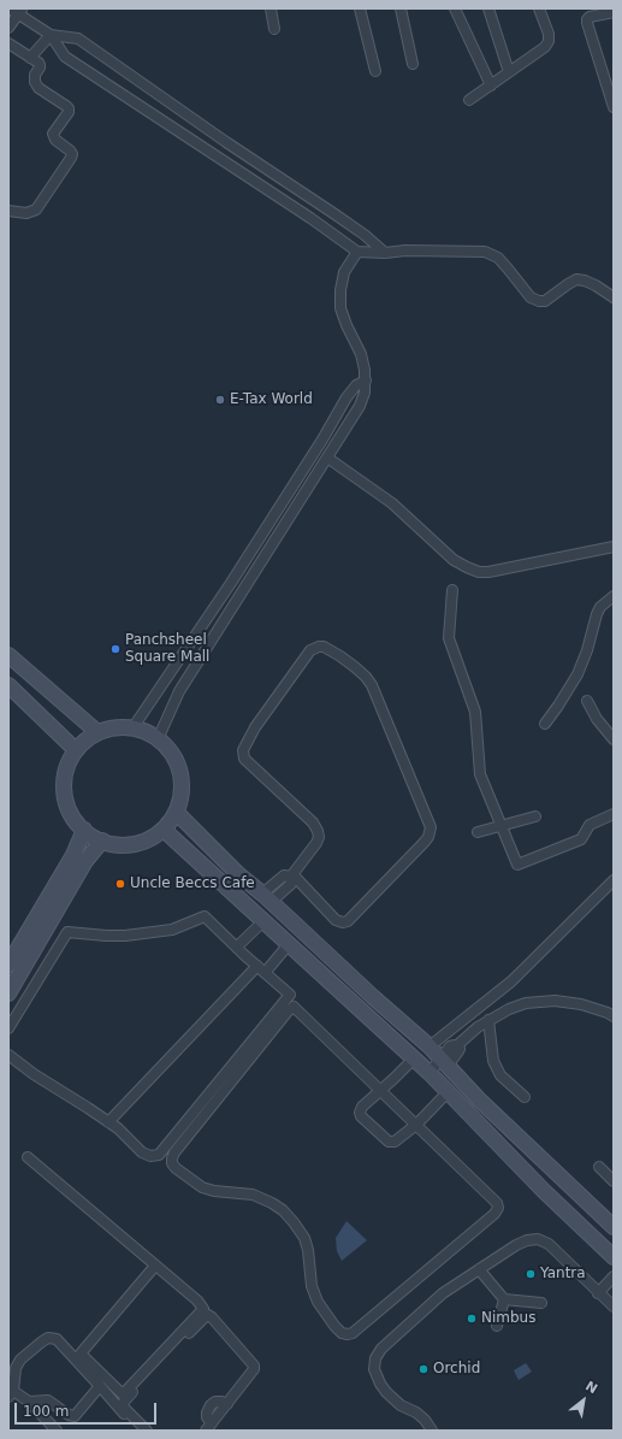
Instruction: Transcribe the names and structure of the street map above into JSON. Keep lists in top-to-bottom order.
{
  "places": [
    "E-Tax World",
    "Panchsheel Square Mall",
    "Uncle Beccs Cafe",
    "Yantra",
    "Nimbus",
    "Orchid"
  ],
  "scale_bar": "100 m",
  "north": "top right"
}
